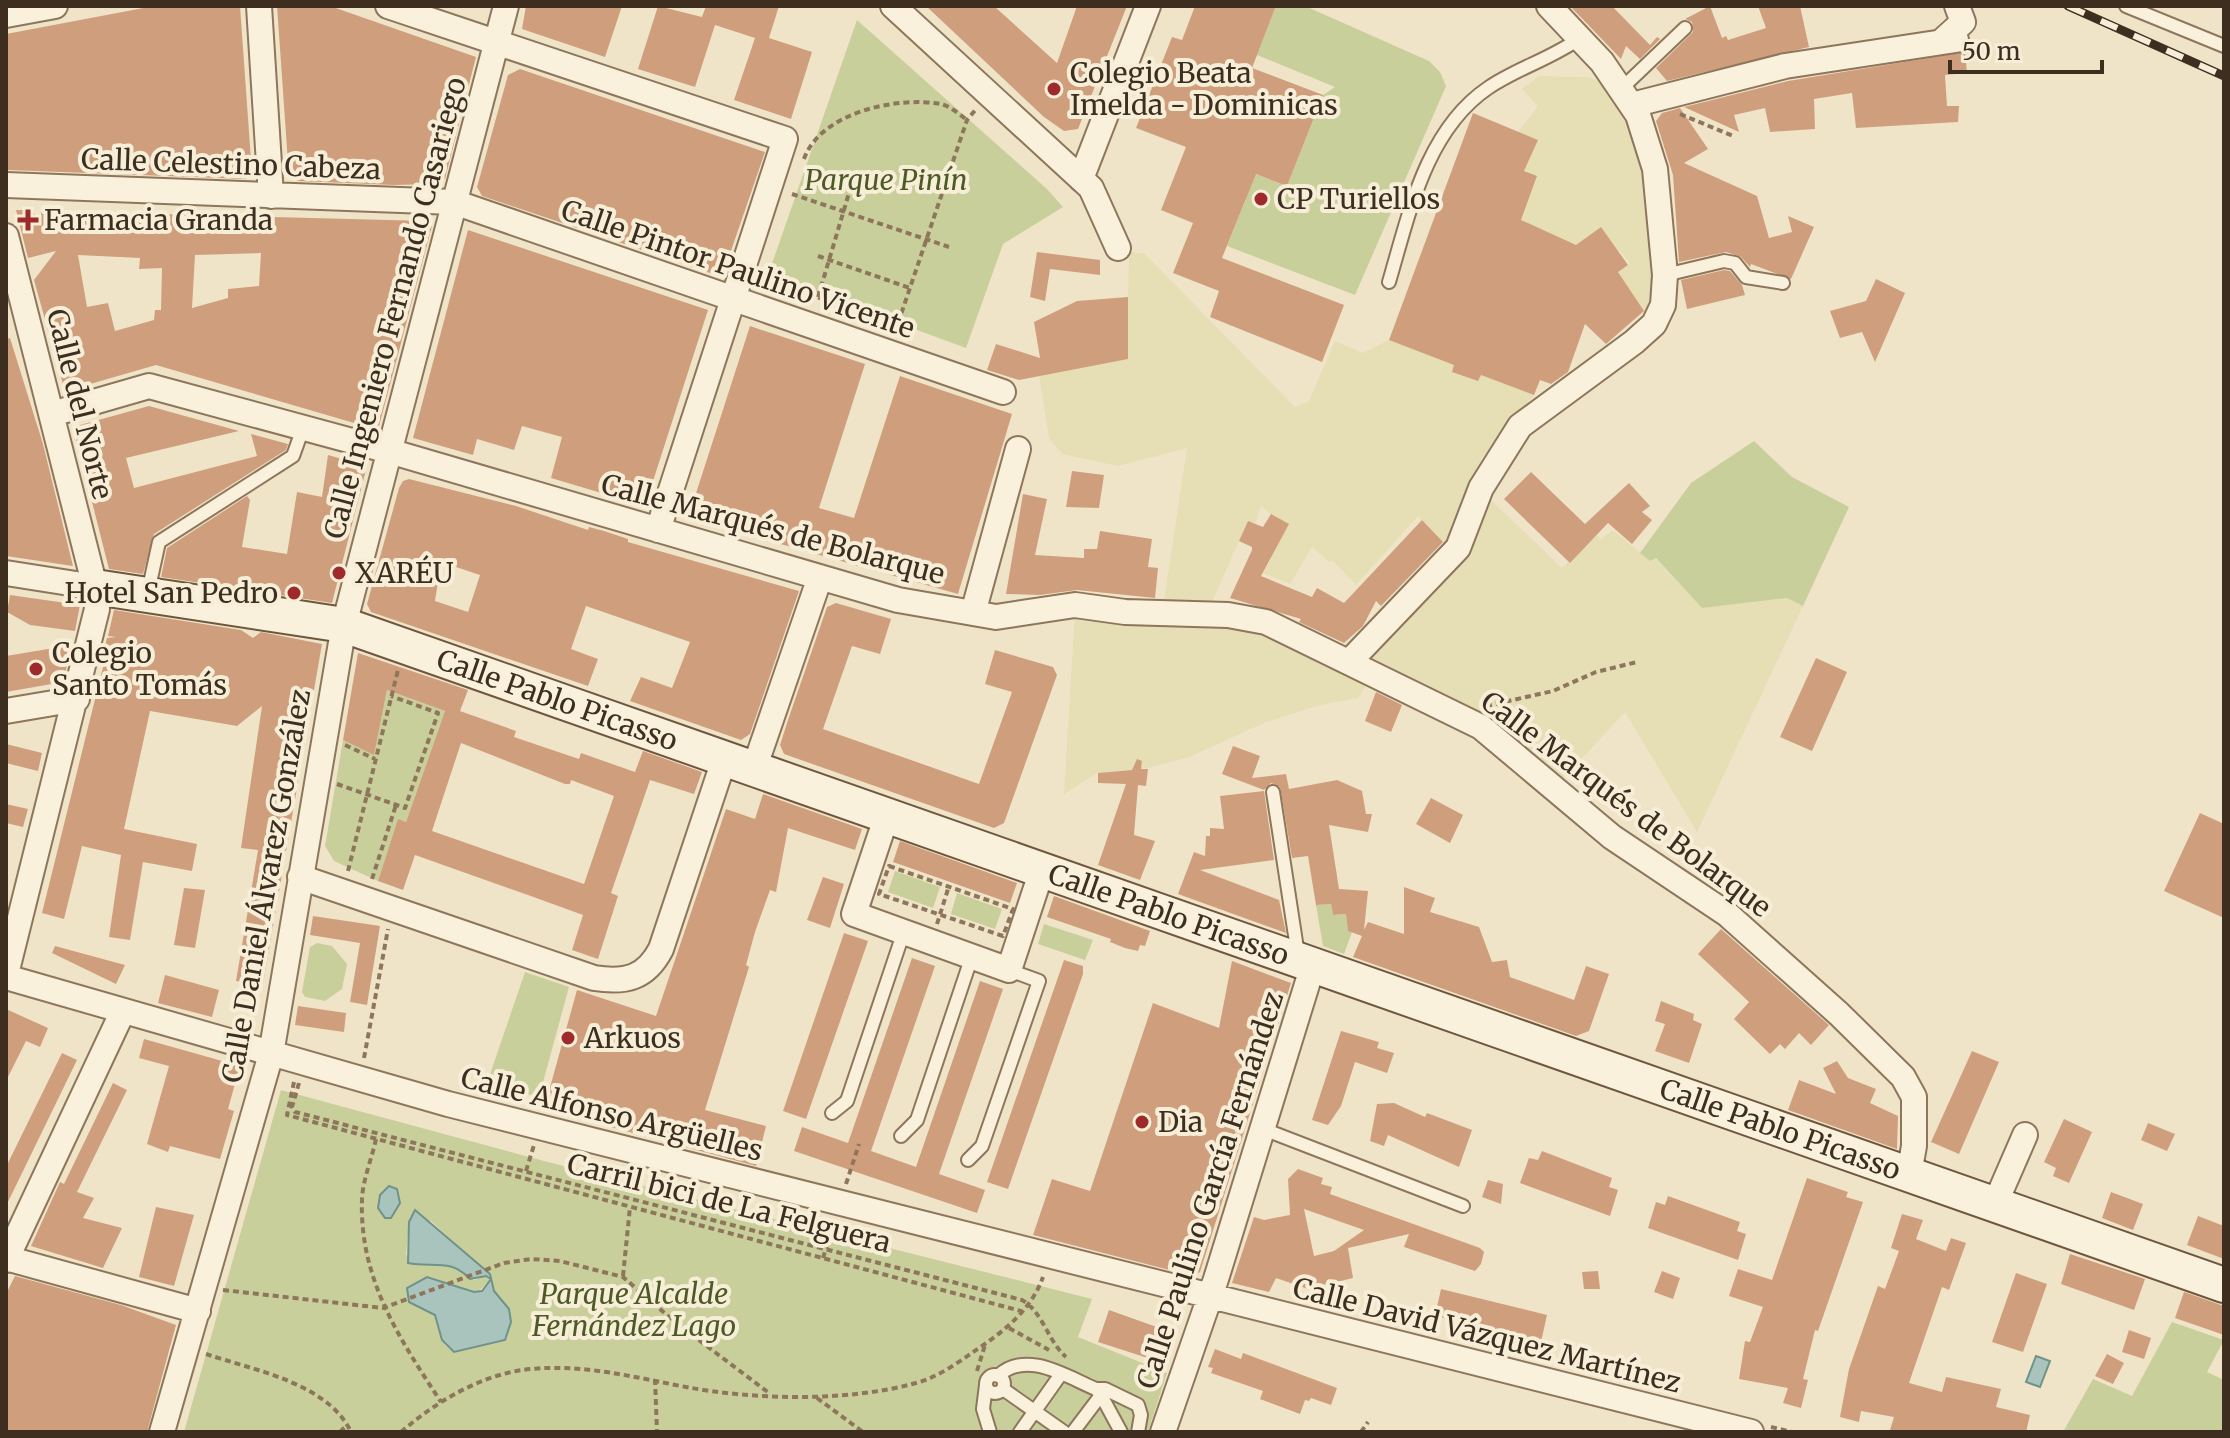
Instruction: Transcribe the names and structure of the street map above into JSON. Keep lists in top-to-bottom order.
{
  "streets": {
    "street": [
      "Calle Celestino Cabeza",
      "Calle Pintor Paulino Vicente",
      "Calle Ingeniero Fernando Casariego",
      "Calle del Norte",
      "Calle Marqués de Bolarque",
      "Calle Pablo Picasso",
      "Calle Daniel Álvarez González",
      "Calle Alfonso Argüelles",
      "Calle Paulino García Fernández",
      "Calle David Vázquez Martínez"
    ],
    "path": ["Carril bici de La Felguera"]
  },
  "crossings": [
    ["Calle Celestino Cabeza", "Calle Pintor Paulino Vicente"],
    ["Calle Celestino Cabeza", "Calle Ingeniero Fernando Casariego"],
    ["Calle Pintor Paulino Vicente", "Calle Ingeniero Fernando Casariego"],
    ["Calle Ingeniero Fernando Casariego", "Calle Marqués de Bolarque"],
    ["Calle Ingeniero Fernando Casariego", "Calle Pablo Picasso"],
    ["Calle Ingeniero Fernando Casariego", "Calle Daniel Álvarez González"],
    ["Calle del Norte", "Calle Marqués de Bolarque"],
    ["Calle del Norte", "Calle Pablo Picasso"],
    ["Calle del Norte", "Calle Alfonso Argüelles"],
    ["Calle Marqués de Bolarque", "Calle Pablo Picasso"],
    ["Calle Pablo Picasso", "Calle Daniel Álvarez González"],
    ["Calle Pablo Picasso", "Calle Paulino García Fernández"],
    ["Calle Daniel Álvarez González", "Calle Alfonso Argüelles"],
    ["Calle Alfonso Argüelles", "Calle Paulino García Fernández"],
    ["Calle Alfonso Argüelles", "Carril bici de La Felguera"],
    ["Calle Alfonso Argüelles", "Calle David Vázquez Martínez"],
    ["Calle Paulino García Fernández", "Calle David Vázquez Martínez"]
  ],
  "parks": ["Parque Pinín", "Parque Alcalde Fernández Lago"],
  "places": {
    "other": [
      "Colegio Beata Imelda - Dominicas",
      "CP Turiellos",
      "XARÉU",
      "Hotel San Pedro",
      "Colegio Santo Tomás",
      "Arkuos",
      "Dia"
    ],
    "health": ["Farmacia Granda"]
  },
  "scale_bar": "50 m"
}
